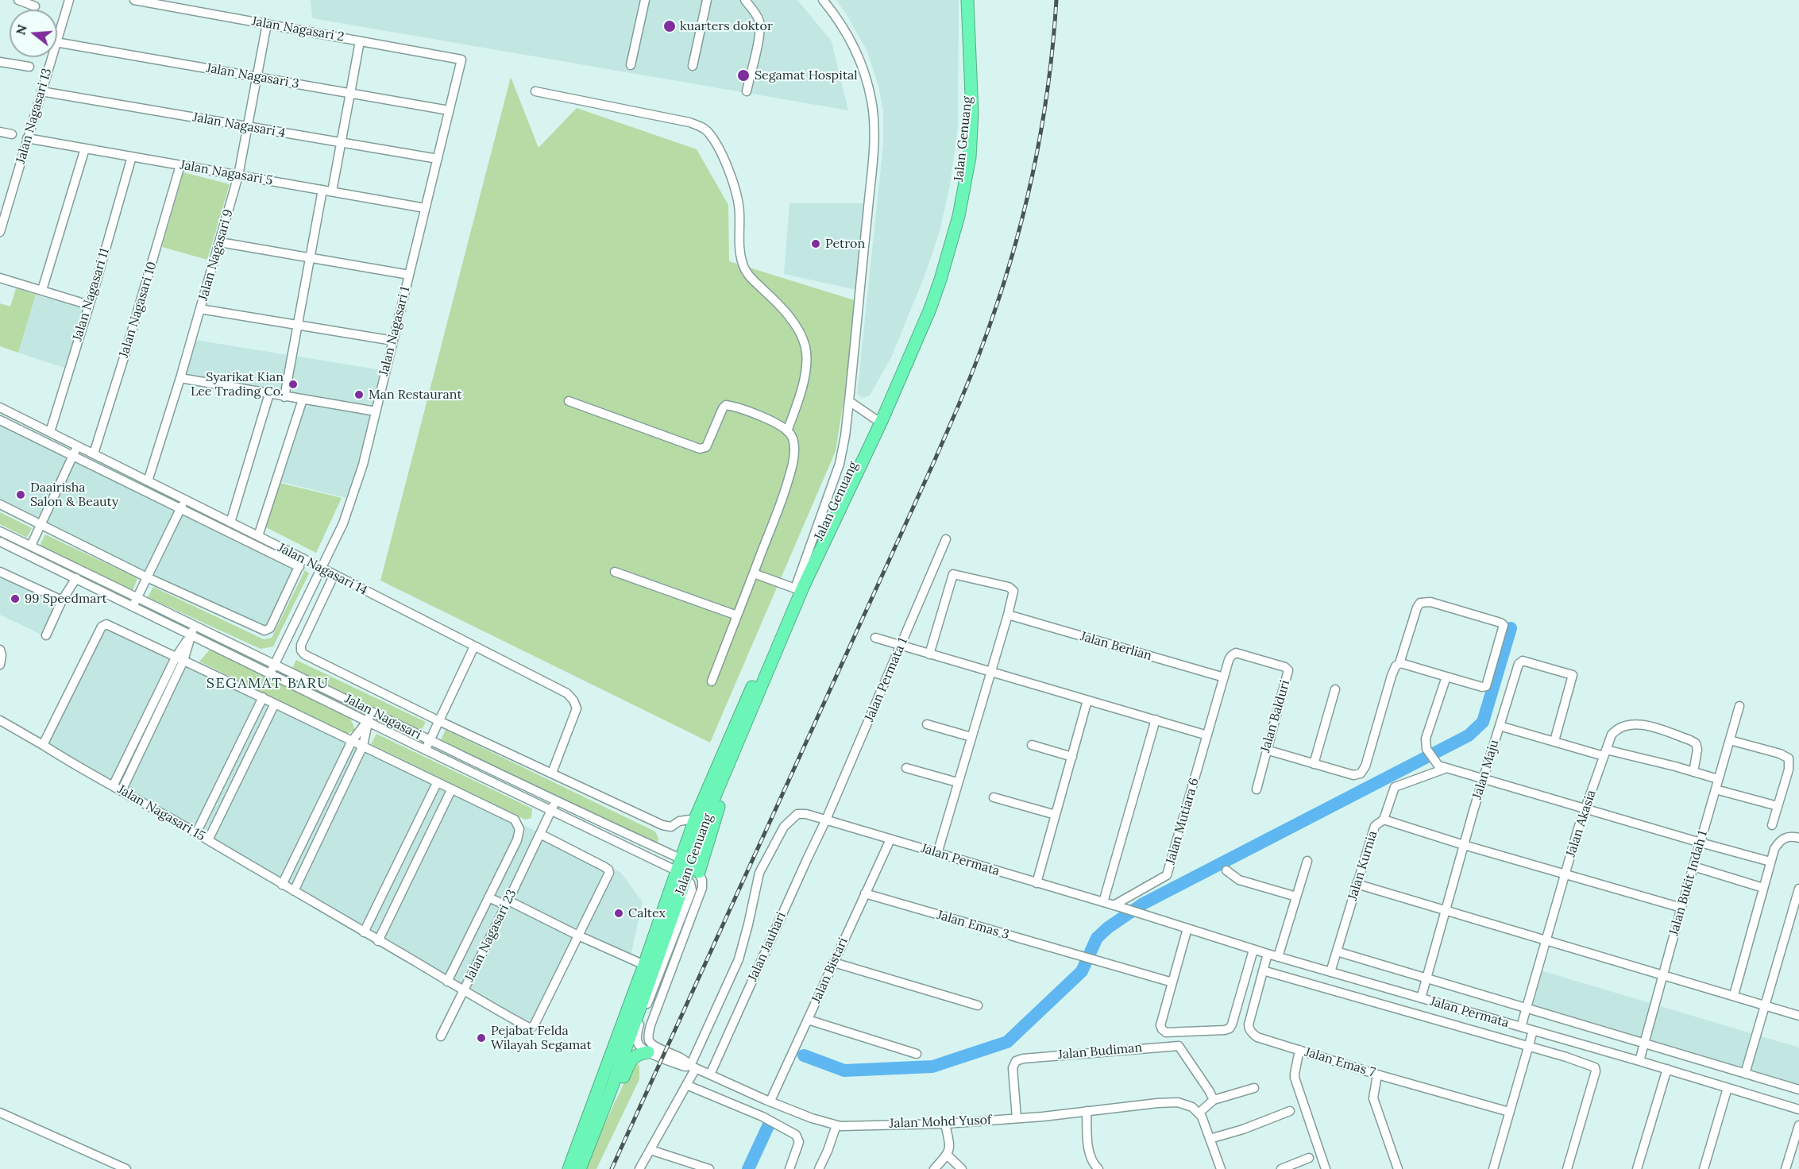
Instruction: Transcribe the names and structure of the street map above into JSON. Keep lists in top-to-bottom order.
{
  "streets": {
    "highway": ["Jalan Genuang"],
    "street": [
      "Jalan Nagasari 2",
      "Jalan Nagasari 3",
      "Jalan Nagasari 13",
      "Jalan Nagasari 4",
      "Jalan Nagasari 5",
      "Jalan Nagasari 9",
      "Jalan Nagasari 11",
      "Jalan Nagasari 10",
      "Jalan Nagasari 1",
      "Jalan Nagasari 14",
      "Jalan Berlian",
      "Jalan Permata 1",
      "Jalan Balduri",
      "Jalan Nagasari",
      "Jalan Maju",
      "Jalan Nagasari 15",
      "Jalan Mutiara 6",
      "Jalan Akasia",
      "Jalan Permata",
      "Jalan Kurnia",
      "Jalan Bukit Indah 1",
      "Jalan Emas 3",
      "Jalan Nagasari 23",
      "Jalan Jauhari",
      "Jalan Bistari",
      "Jalan Budiman",
      "Jalan Emas 7",
      "Jalan Mohd Yusof"
    ]
  },
  "crossings": [
    ["Jalan Nagasari 2", "Jalan Nagasari 9"],
    ["Jalan Nagasari 2", "Jalan Nagasari 1"],
    ["Jalan Nagasari 3", "Jalan Nagasari 9"],
    ["Jalan Nagasari 3", "Jalan Nagasari 1"],
    ["Jalan Nagasari 13", "Jalan Nagasari 4"],
    ["Jalan Nagasari 13", "Jalan Nagasari 5"],
    ["Jalan Nagasari 4", "Jalan Nagasari 9"],
    ["Jalan Nagasari 4", "Jalan Nagasari 1"],
    ["Jalan Genuang", "Jalan Nagasari"],
    ["Jalan Nagasari 5", "Jalan Nagasari 9"],
    ["Jalan Nagasari 5", "Jalan Nagasari 11"],
    ["Jalan Nagasari 5", "Jalan Nagasari 10"],
    ["Jalan Nagasari 5", "Jalan Nagasari 1"],
    ["Jalan Nagasari 9", "Jalan Nagasari 14"],
    ["Jalan Nagasari 11", "Jalan Nagasari 14"],
    ["Jalan Nagasari 10", "Jalan Nagasari 14"],
    ["Jalan Nagasari 1", "Jalan Nagasari 14"],
    ["Jalan Nagasari 1", "Jalan Nagasari"],
    ["Jalan Nagasari 14", "Jalan Nagasari"],
    ["Jalan Berlian", "Jalan Balduri"],
    ["Jalan Berlian", "Jalan Mutiara 6"],
    ["Jalan Permata 1", "Jalan Permata"],
    ["Jalan Permata 1", "Jalan Jauhari"],
    ["Jalan Balduri", "Jalan Mutiara 6"],
    ["Jalan Nagasari", "Jalan Nagasari 23"],
    ["Jalan Maju", "Jalan Permata"],
    ["Jalan Nagasari 15", "Jalan Nagasari 23"],
    ["Jalan Mutiara 6", "Jalan Permata"],
    ["Jalan Akasia", "Jalan Permata"],
    ["Jalan Permata", "Jalan Kurnia"],
    ["Jalan Permata", "Jalan Bukit Indah 1"],
    ["Jalan Permata", "Jalan Jauhari"],
    ["Jalan Permata", "Jalan Bistari"],
    ["Jalan Permata", "Jalan Emas 7"],
    ["Jalan Permata", "Jalan Mohd Yusof"],
    ["Jalan Emas 3", "Jalan Bistari"],
    ["Jalan Jauhari", "Jalan Mohd Yusof"],
    ["Jalan Bistari", "Jalan Mohd Yusof"],
    ["Jalan Budiman", "Jalan Mohd Yusof"]
  ],
  "districts": ["SEGAMAT BARU"],
  "places": [
    "kuarters doktor",
    "Segamat Hospital",
    "Petron",
    "Syarikat Kian Lee Trading Co.",
    "Man Restaurant",
    "Daairisha Salon & Beauty",
    "99 Speedmart",
    "Caltex",
    "Pejabat Felda Wilayah Segamat"
  ],
  "north": "left"
}
